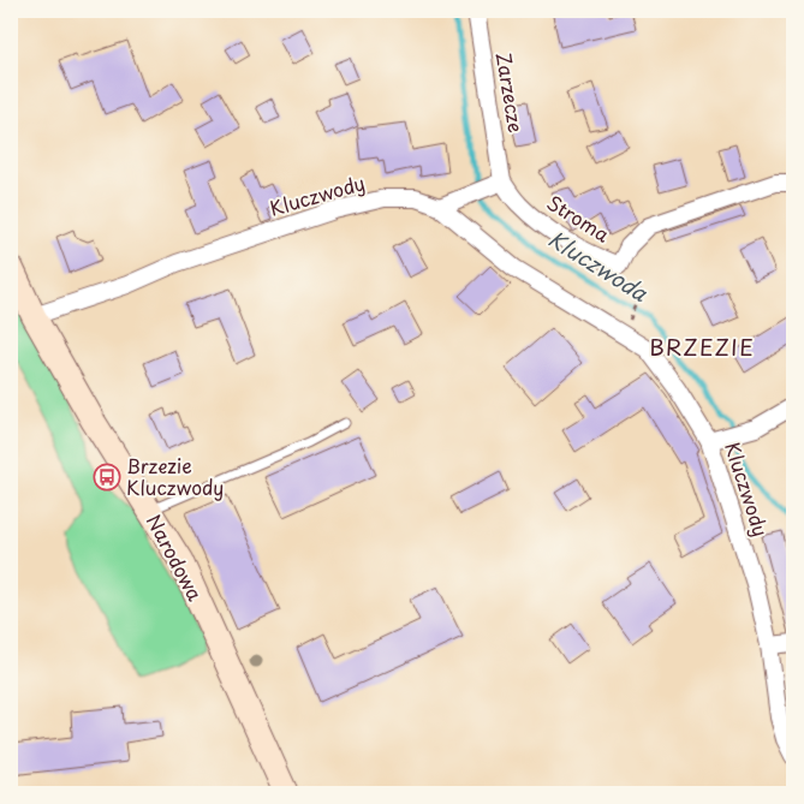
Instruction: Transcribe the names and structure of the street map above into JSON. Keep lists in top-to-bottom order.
{
  "streets": {
    "street": [
      "Zarzecze",
      "Kluczwody",
      "Stroma",
      "Narodowa"
    ]
  },
  "crossings": [
    ["Zarzecze", "Stroma"],
    ["Kluczwody", "Narodowa"]
  ],
  "districts": ["BRZEZIE"],
  "water": ["Kluczwoda"],
  "places": {
    "bus stop": ["Brzezie Kluczwody"]
  }
}
